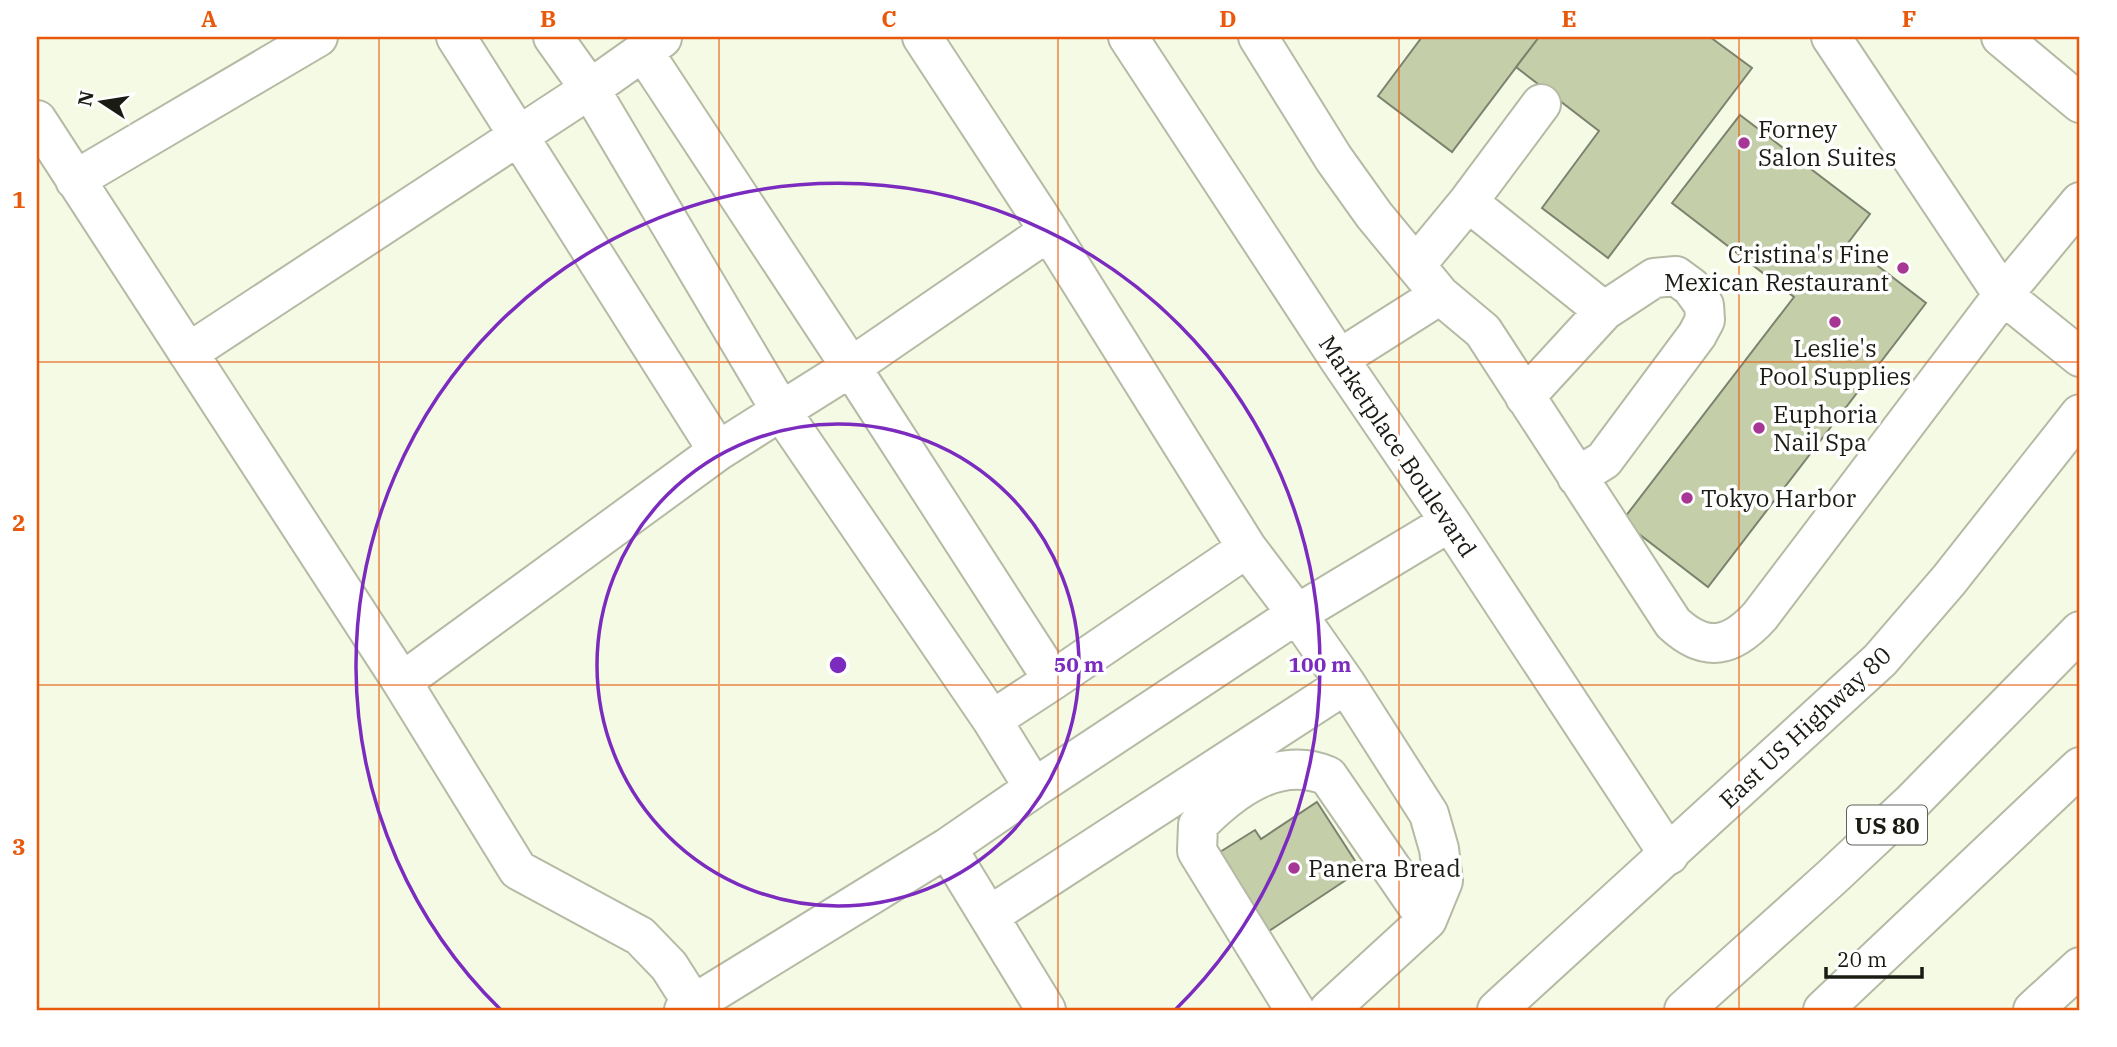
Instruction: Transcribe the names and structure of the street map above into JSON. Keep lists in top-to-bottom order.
{
  "streets": {
    "main road": ["Marketplace Boulevard", "East US Highway 80", "US 80"]
  },
  "crossings": [
    ["Marketplace Boulevard", "East US Highway 80"]
  ],
  "places": [
    "Forney Salon Suites",
    "Cristina's Fine Mexican Restaurant",
    "Leslie's Pool Supplies",
    "Euphoria Nail Spa",
    "Tokyo Harbor",
    "Panera Bread"
  ],
  "scale_bar": "20 m",
  "north": "left",
  "grid": {
    "columns": [
      "A",
      "B",
      "C",
      "D",
      "E",
      "F"
    ],
    "rows": ["1", "2", "3"]
  },
  "rings": ["50 m", "100 m"]
}
